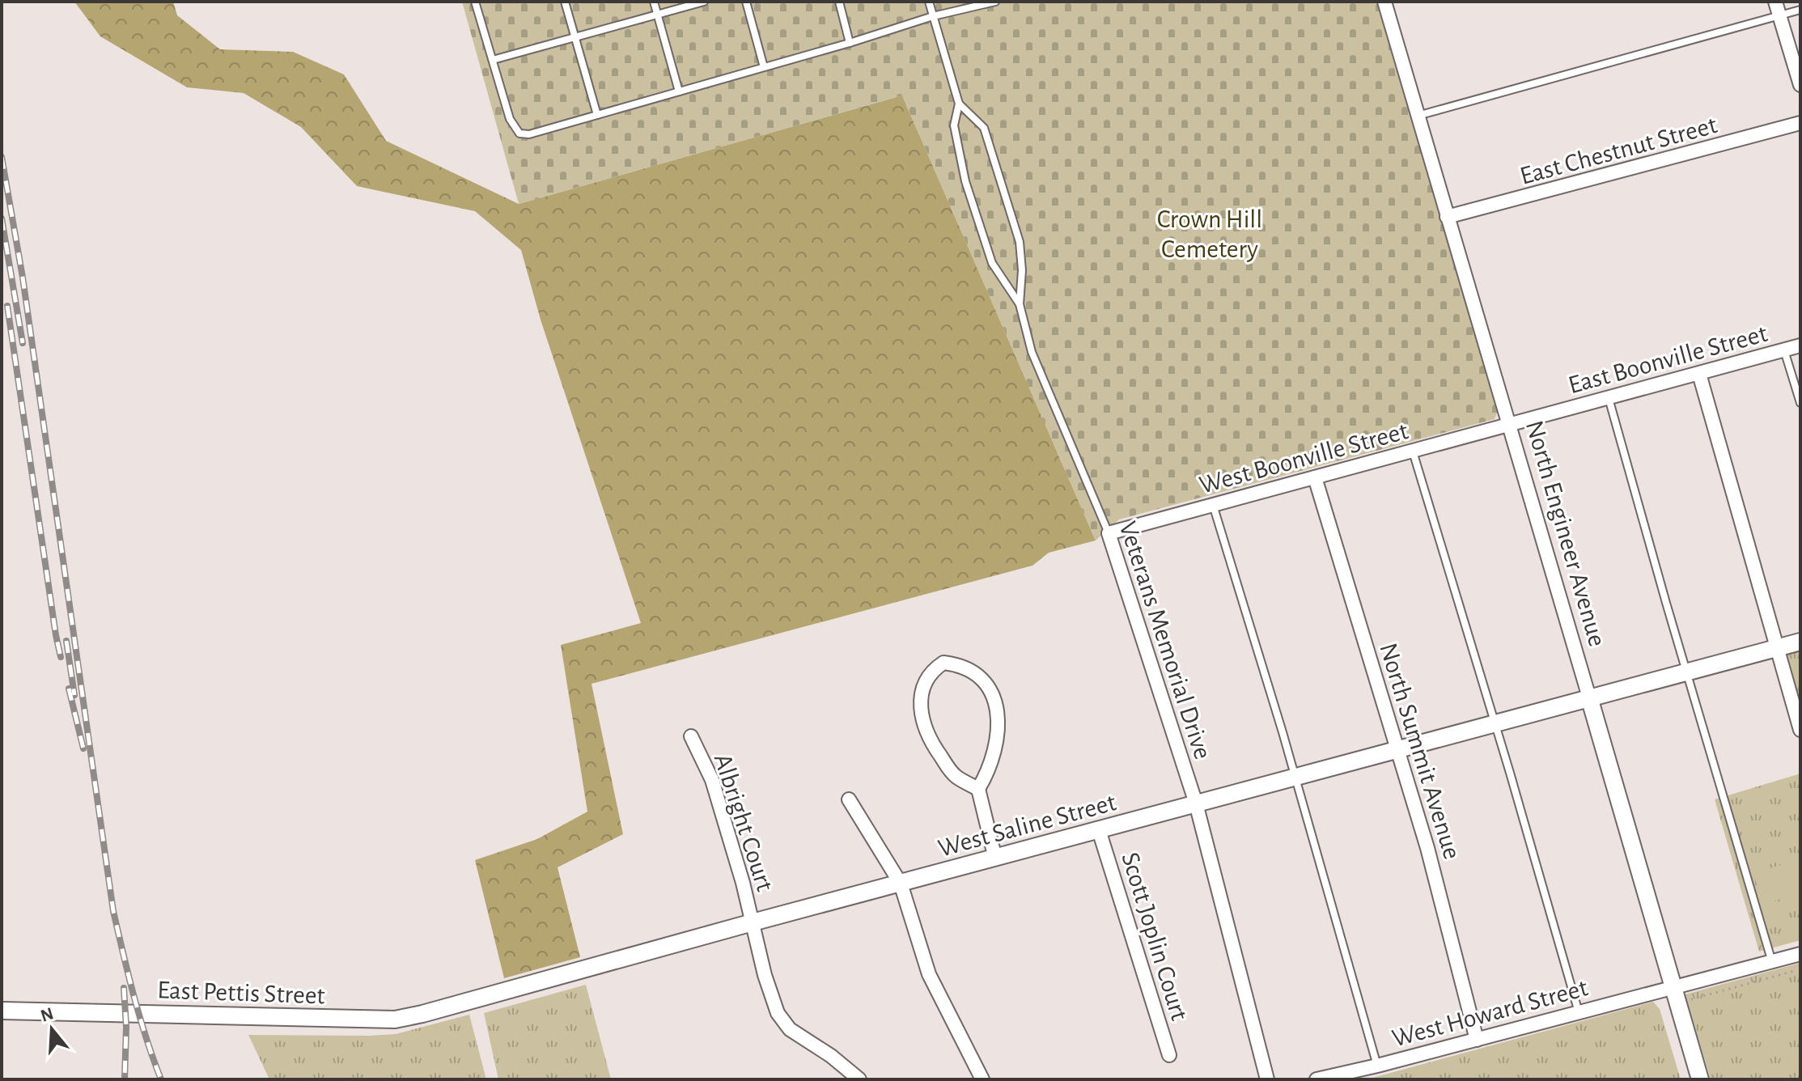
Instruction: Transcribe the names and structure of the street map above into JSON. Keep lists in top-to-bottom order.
{
  "streets": {
    "street": [
      "East Chestnut Street",
      "East Boonville Street",
      "West Boonville Street",
      "North Engineer Avenue",
      "Veterans Memorial Drive",
      "North Summit Avenue",
      "Albright Court",
      "West Saline Street",
      "Scott Joplin Court",
      "East Pettis Street",
      "West Howard Street"
    ]
  },
  "crossings": [
    ["East Chestnut Street", "North Engineer Avenue"],
    ["East Boonville Street", "West Boonville Street"],
    ["East Boonville Street", "North Engineer Avenue"],
    ["West Boonville Street", "North Engineer Avenue"],
    ["West Boonville Street", "Veterans Memorial Drive"],
    ["West Boonville Street", "North Summit Avenue"],
    ["North Engineer Avenue", "West Saline Street"],
    ["North Engineer Avenue", "West Howard Street"],
    ["Veterans Memorial Drive", "West Saline Street"],
    ["North Summit Avenue", "West Saline Street"],
    ["North Summit Avenue", "West Howard Street"],
    ["Albright Court", "West Saline Street"],
    ["West Saline Street", "Scott Joplin Court"],
    ["West Saline Street", "East Pettis Street"]
  ],
  "parks": ["Crown Hill Cemetery"],
  "north": "top"
}
